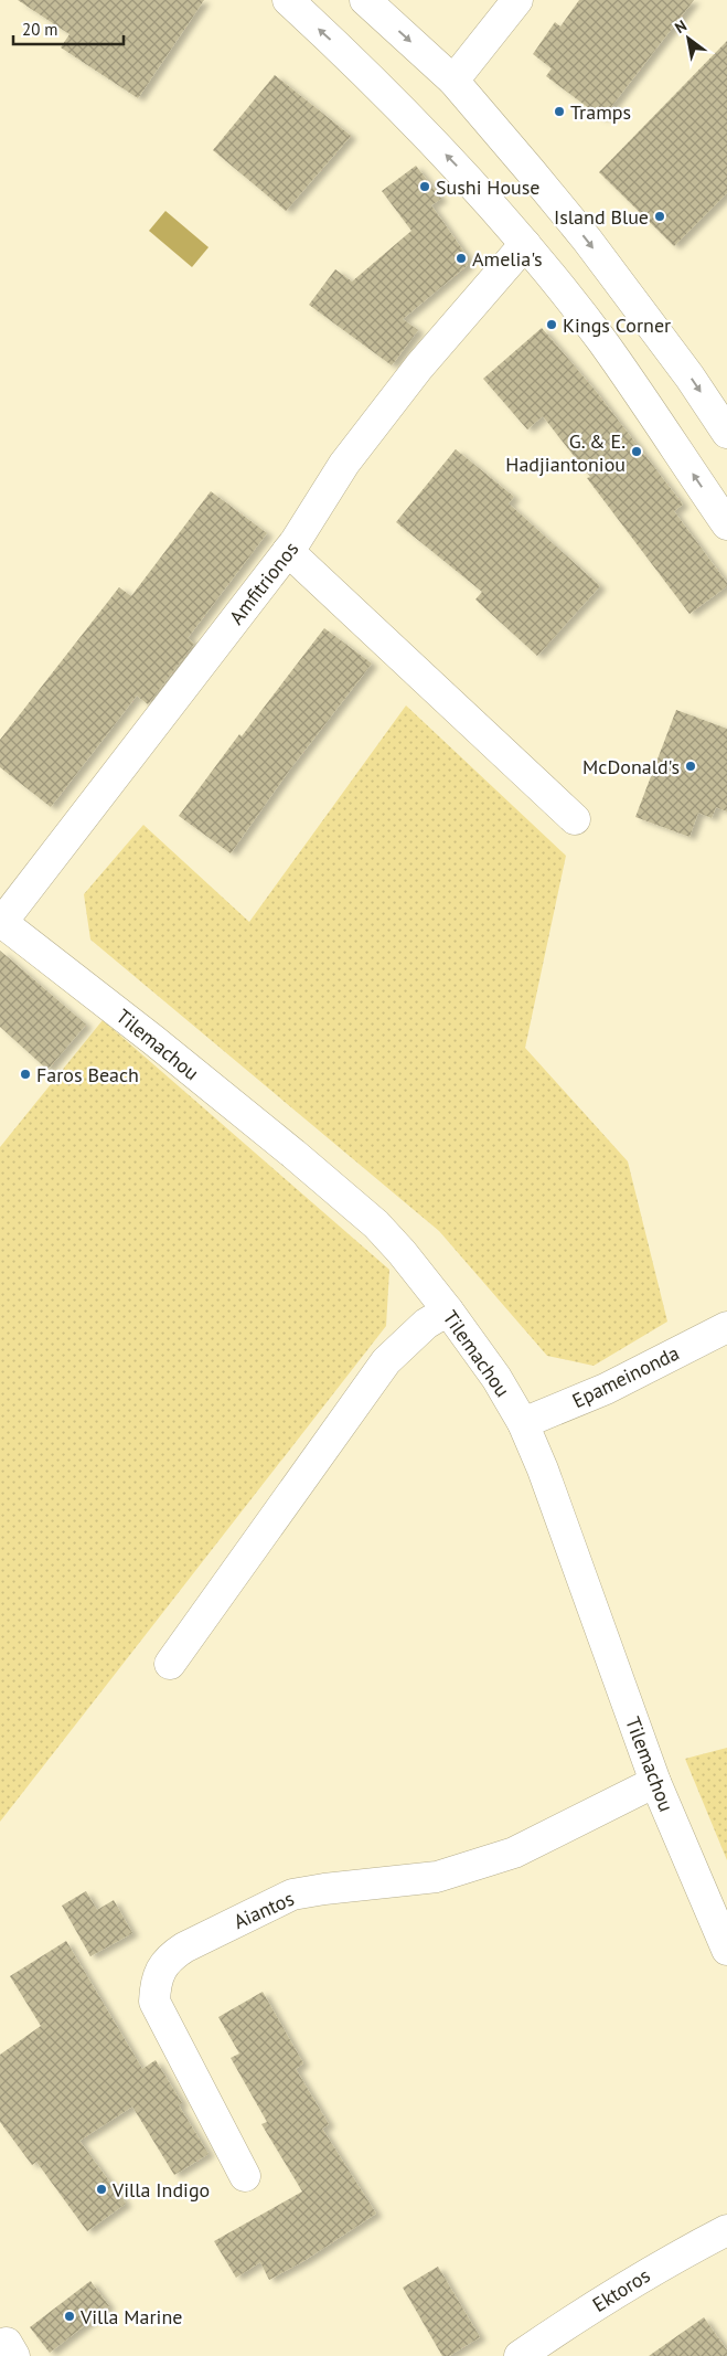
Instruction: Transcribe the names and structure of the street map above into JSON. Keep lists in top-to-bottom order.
{
  "streets": {
    "street": [
      "Amfitrionos",
      "Tilemachou",
      "Epameinonda",
      "Aiantos",
      "Ektoros"
    ]
  },
  "crossings": [
    ["Amfitrionos", "Tilemachou"],
    ["Tilemachou", "Epameinonda"],
    ["Tilemachou", "Aiantos"]
  ],
  "places": [
    "Tramps",
    "Sushi House",
    "Island Blue",
    "Amelia's",
    "Kings Corner",
    "G. & E. Hadjiantoniou",
    "McDonald's",
    "Faros Beach",
    "Villa Indigo",
    "Villa Marine"
  ],
  "scale_bar": "20 m",
  "north": "top left"
}
